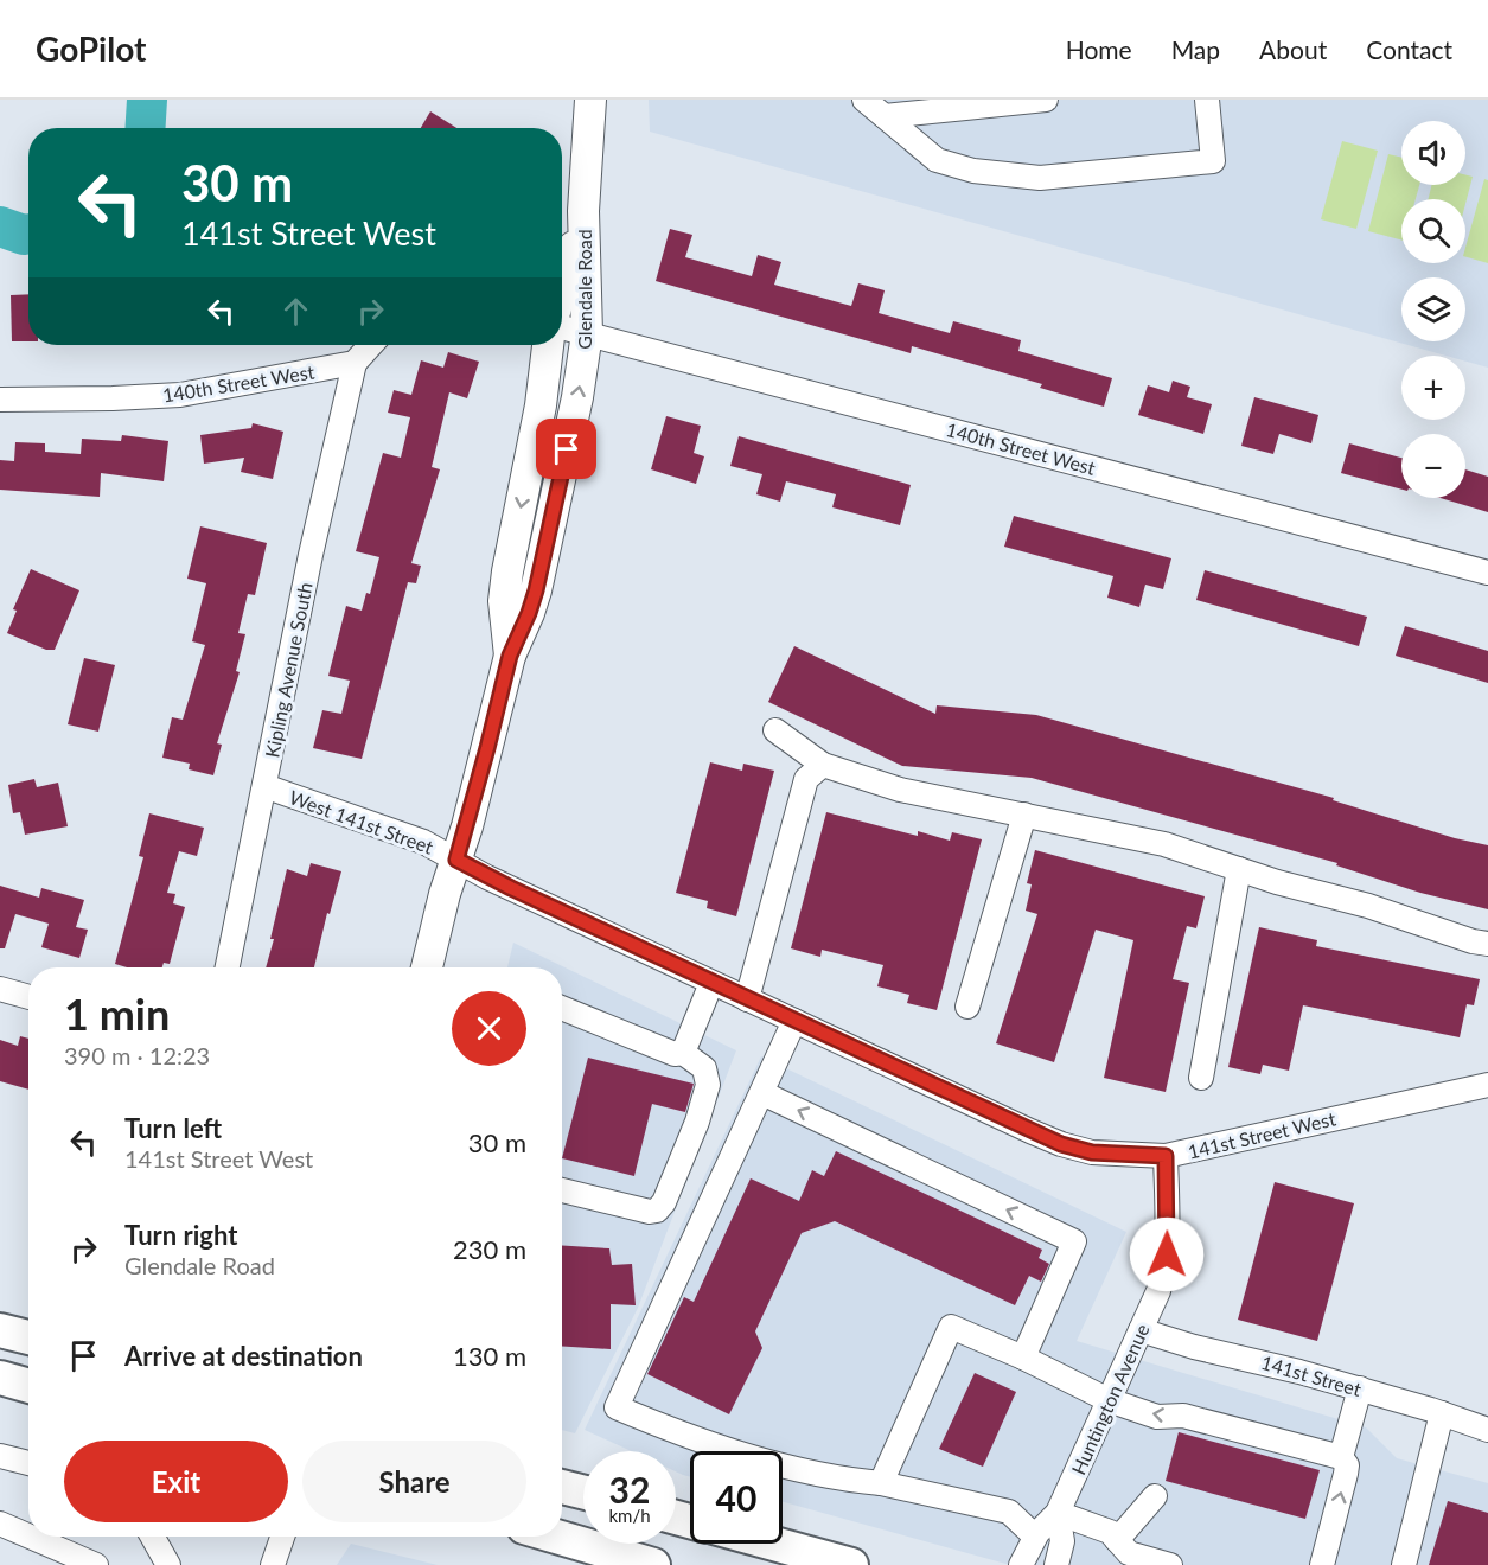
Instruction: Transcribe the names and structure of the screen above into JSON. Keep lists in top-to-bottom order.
{
  "streets": {
    "main road": ["Glendale Road"],
    "street": [
      "140th Street West",
      "Kipling Avenue South",
      "West 141st Street",
      "141st Street West",
      "141st Street",
      "Huntington Avenue"
    ]
  },
  "crossings": [
    ["Glendale Road", "140th Street West"],
    ["Glendale Road", "West 141st Street"],
    ["Glendale Road", "141st Street West"],
    ["140th Street West", "Kipling Avenue South"],
    ["Kipling Avenue South", "West 141st Street"],
    ["West 141st Street", "141st Street West"],
    ["141st Street West", "Huntington Avenue"],
    ["141st Street", "Huntington Avenue"]
  ],
  "page": {
    "header": "GoPilot",
    "nav": [
      "Home",
      "Map",
      "About",
      "Contact"
    ],
    "map_buttons": ["+", "−"],
    "turn": ["30 m", "141st Street West"],
    "heading": ["1 min", "390 m · 12:23"],
    "list": [
      {
        "name": "Turn left",
        "note": "141st Street West",
        "value": "30 m"
      },
      {
        "name": "Turn right",
        "note": "Glendale Road",
        "value": "230 m"
      },
      {
        "name": "Arrive at destination",
        "value": "130 m"
      }
    ],
    "buttons": ["Exit", "Share"],
    "speed": "32 km/h",
    "limit": "40"
  }
}
